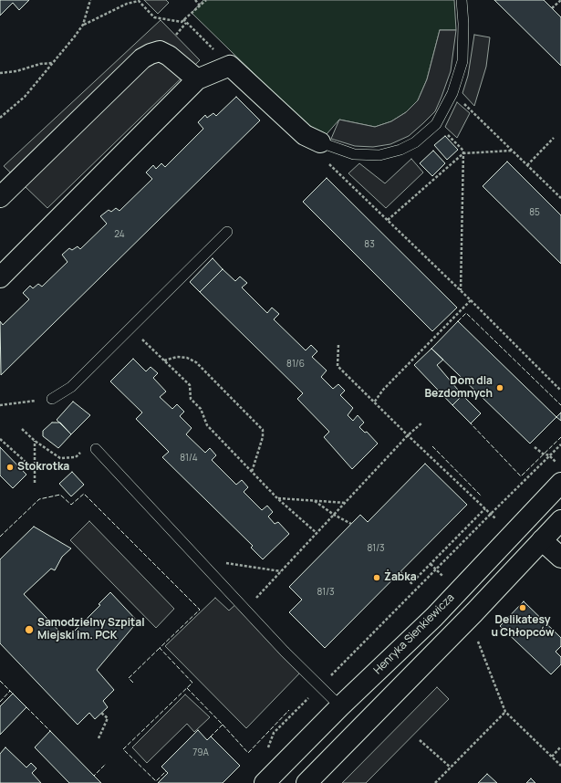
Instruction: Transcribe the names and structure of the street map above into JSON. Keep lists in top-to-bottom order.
{
  "streets": {
    "main road": ["Henryka Sienkiewicza"]
  },
  "places": [
    "Dom dla Bezdomnych",
    "Stokrotka",
    "Żabka",
    "Delikatesy u Chłopców",
    "Samodzielny Szpital Miejski im. PCK"
  ],
  "house_numbers": [
    "85",
    "24",
    "83",
    "81/6",
    "81/4",
    "81/3",
    "81/3",
    "79A"
  ]
}
